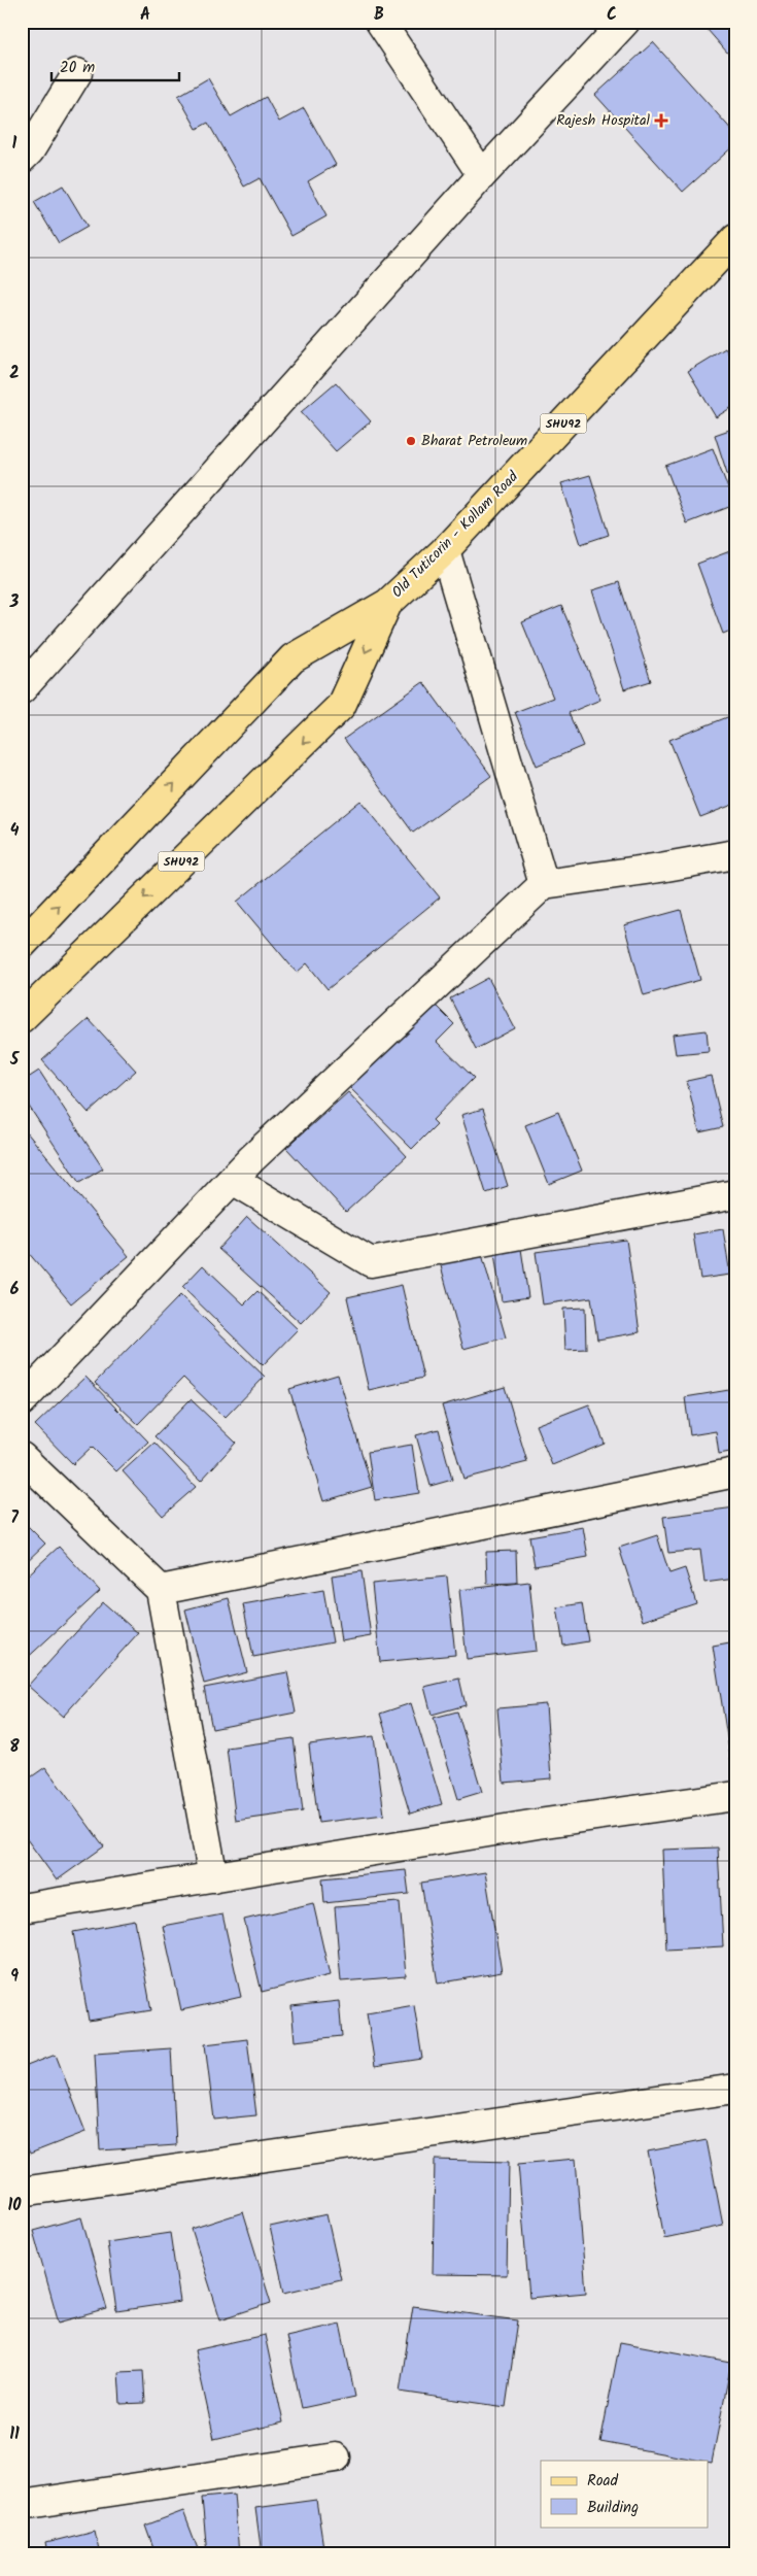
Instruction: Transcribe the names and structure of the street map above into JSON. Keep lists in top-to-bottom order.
{
  "streets": {
    "main road": ["SHU92", "Old Tuticorin - Kollam Road"]
  },
  "places": {
    "health": ["Rajesh Hospital"],
    "other": ["Bharat Petroleum"]
  },
  "legend": ["Road", "Building"],
  "scale_bar": "20 m",
  "grid": {
    "columns": ["A", "B", "C"],
    "rows": [
      "1",
      "2",
      "3",
      "4",
      "5",
      "6",
      "7",
      "8",
      "9",
      "10",
      "11"
    ]
  }
}
